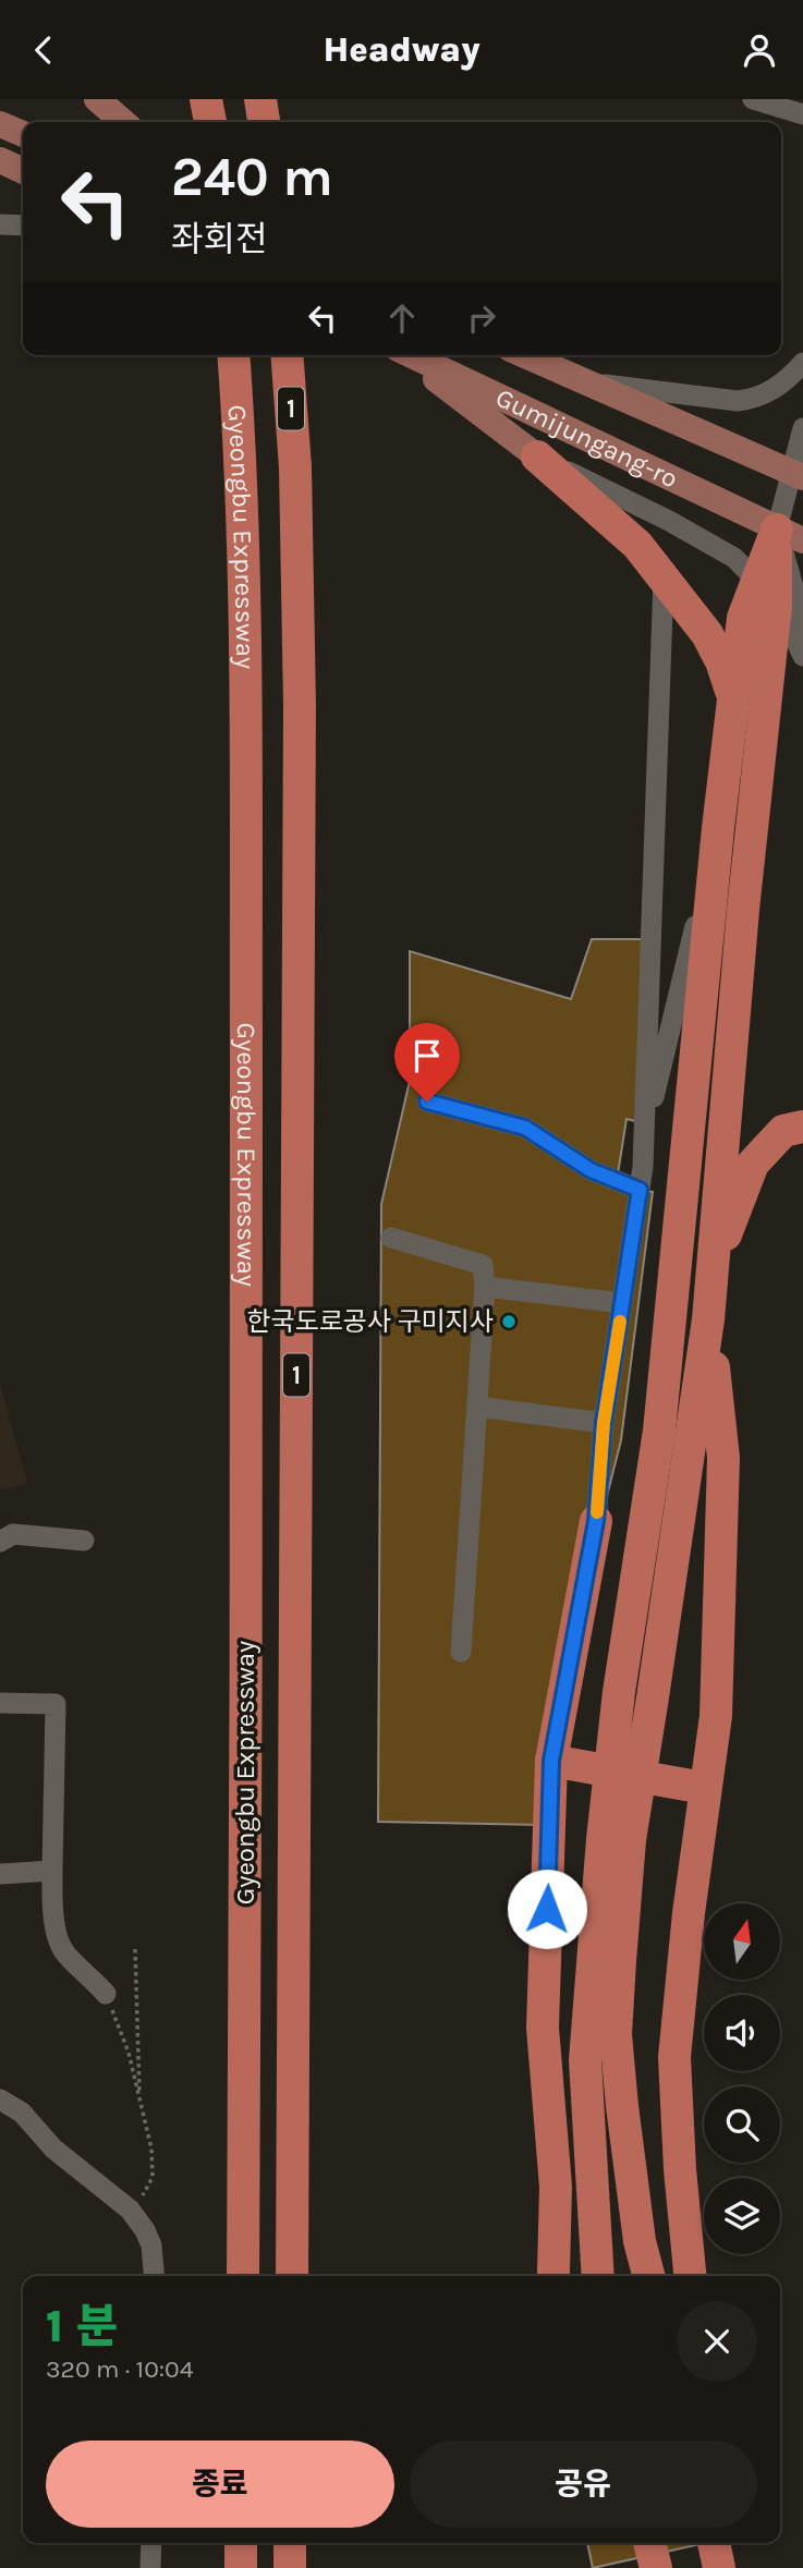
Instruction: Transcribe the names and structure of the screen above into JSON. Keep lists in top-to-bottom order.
{
  "streets": {
    "highway": ["1", "Gyeongbu Expressway"],
    "main road": ["Gumijungang-ro"]
  },
  "places": ["한국도로공사 구미지사"],
  "north": "top",
  "page": {
    "header": "Headway",
    "turn": ["240 m", "좌회전"],
    "heading": ["1 분", "320 m · 10:04"],
    "buttons": ["종료", "공유"]
  }
}
